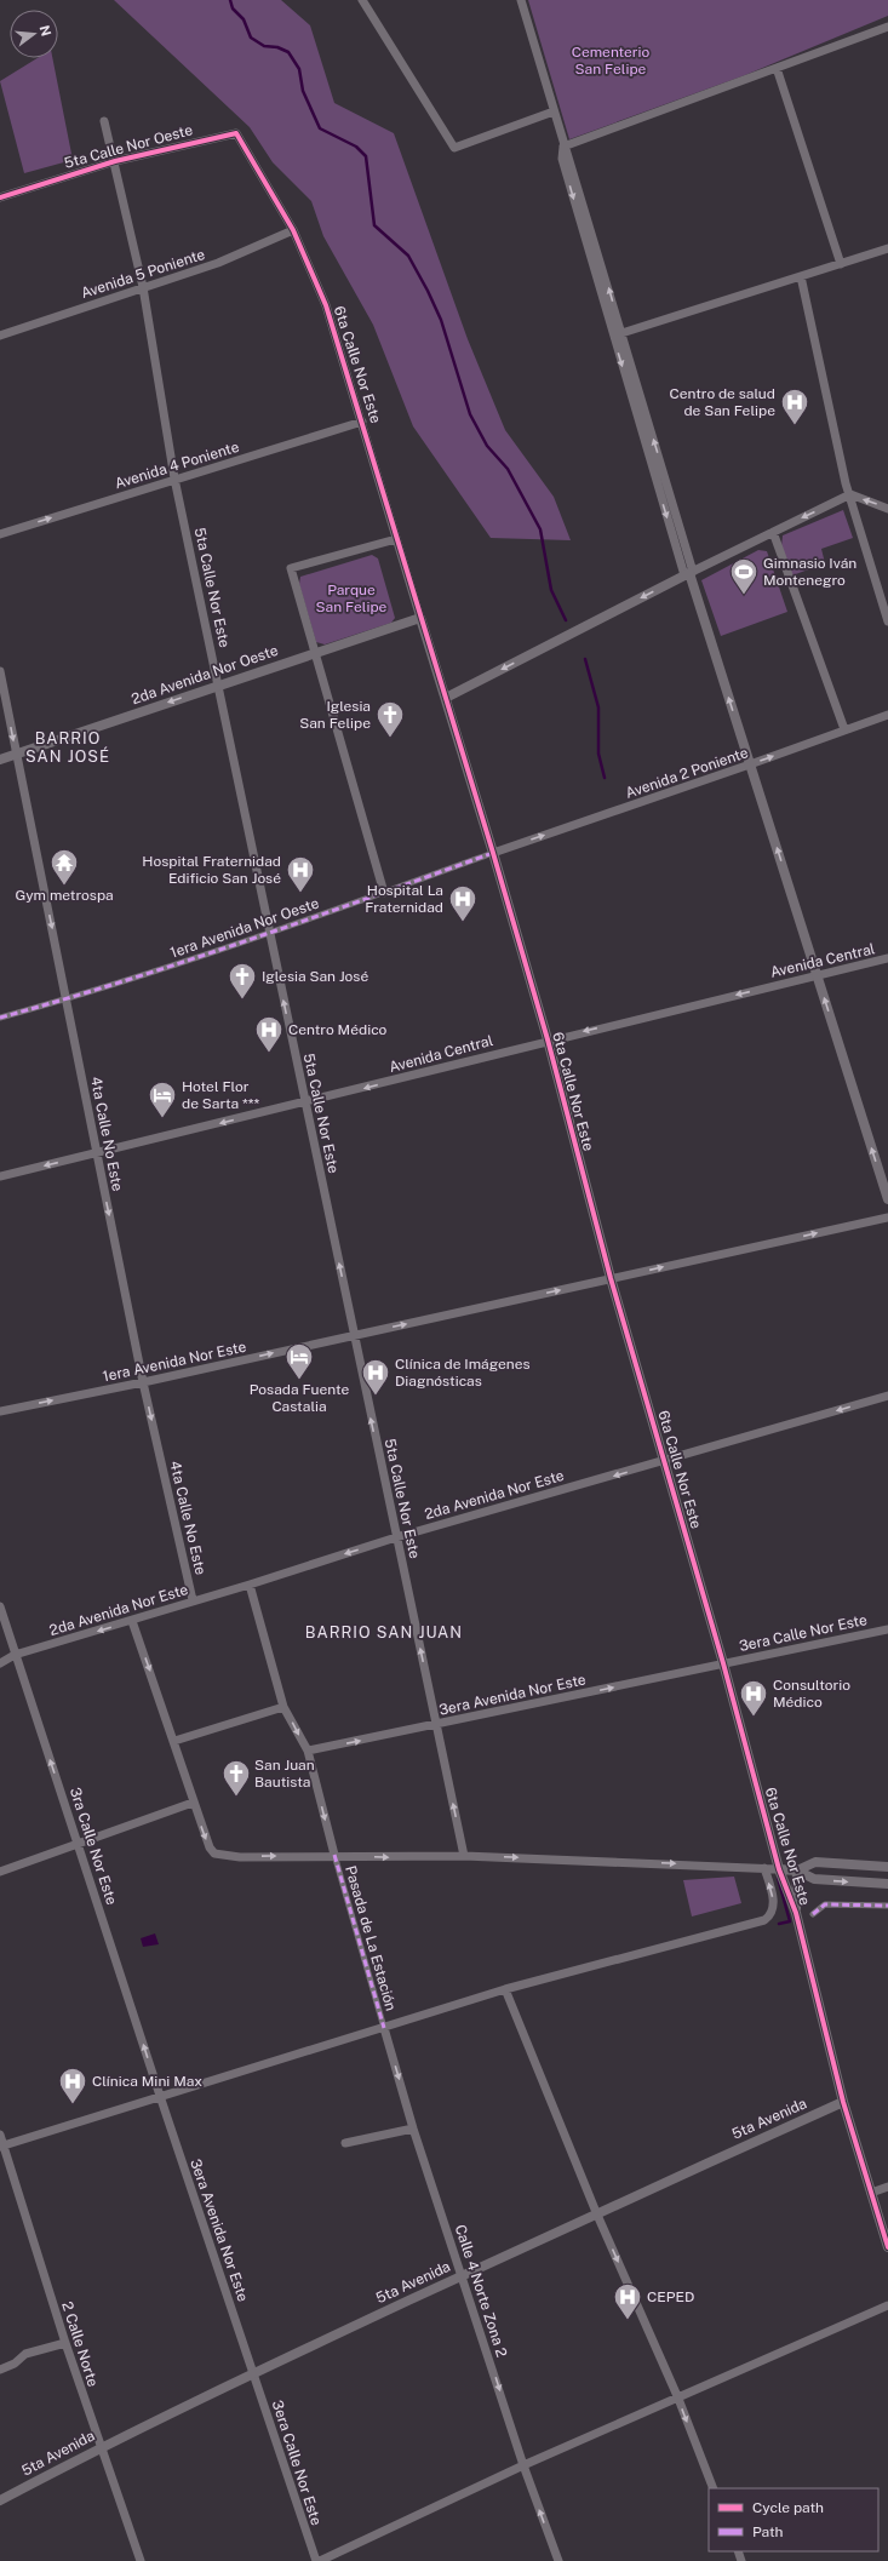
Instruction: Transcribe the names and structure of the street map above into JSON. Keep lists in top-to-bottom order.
{
  "streets": {
    "street": [
      "5ta Calle Nor Oeste",
      "Avenida 5 Poniente",
      "6ta Calle Nor Este",
      "Avenida 4 Poniente",
      "5ta Calle Nor Este",
      "2da Avenida Nor Oeste",
      "Avenida 2 Poniente",
      "1era Avenida Nor Oeste",
      "Avenida Central",
      "4ta Calle No Este",
      "1era Avenida Nor Este",
      "2da Avenida Nor Este",
      "3era Calle Nor Este",
      "3era Avenida Nor Este",
      "3ra Calle Nor Este",
      "Pasada de La Estación",
      "5ta Avenida",
      "Calle 4 Norte Zona 2",
      "2 Calle Norte"
    ]
  },
  "crossings": [
    ["5ta Calle Nor Oeste", "6ta Calle Nor Este"],
    ["5ta Calle Nor Oeste", "5ta Calle Nor Este"],
    ["Avenida 5 Poniente", "6ta Calle Nor Este"],
    ["Avenida 5 Poniente", "5ta Calle Nor Este"],
    ["6ta Calle Nor Este", "Avenida 4 Poniente"],
    ["6ta Calle Nor Este", "2da Avenida Nor Oeste"],
    ["6ta Calle Nor Este", "Avenida 2 Poniente"],
    ["6ta Calle Nor Este", "1era Avenida Nor Oeste"],
    ["6ta Calle Nor Este", "Avenida Central"],
    ["6ta Calle Nor Este", "2da Avenida Nor Este"],
    ["6ta Calle Nor Este", "3era Calle Nor Este"],
    ["6ta Calle Nor Este", "3era Avenida Nor Este"],
    ["6ta Calle Nor Este", "5ta Avenida"],
    ["Avenida 4 Poniente", "5ta Calle Nor Este"],
    ["5ta Calle Nor Este", "2da Avenida Nor Oeste"],
    ["5ta Calle Nor Este", "1era Avenida Nor Oeste"],
    ["5ta Calle Nor Este", "Avenida Central"],
    ["5ta Calle Nor Este", "1era Avenida Nor Este"],
    ["5ta Calle Nor Este", "2da Avenida Nor Este"],
    ["5ta Calle Nor Este", "3era Avenida Nor Este"],
    ["2da Avenida Nor Oeste", "4ta Calle No Este"],
    ["Avenida 2 Poniente", "1era Avenida Nor Oeste"],
    ["1era Avenida Nor Oeste", "4ta Calle No Este"],
    ["Avenida Central", "4ta Calle No Este"],
    ["4ta Calle No Este", "1era Avenida Nor Este"],
    ["4ta Calle No Este", "2da Avenida Nor Este"],
    ["2da Avenida Nor Este", "3ra Calle Nor Este"],
    ["3era Calle Nor Este", "3era Avenida Nor Este"],
    ["3era Calle Nor Este", "5ta Avenida"],
    ["3era Avenida Nor Este", "3ra Calle Nor Este"],
    ["3era Avenida Nor Este", "5ta Avenida"],
    ["Pasada de La Estación", "Calle 4 Norte Zona 2"],
    ["5ta Avenida", "Calle 4 Norte Zona 2"],
    ["5ta Avenida", "2 Calle Norte"]
  ],
  "one_way": [
    "Avenida 4 Poniente",
    "5ta Calle Nor Este",
    "2da Avenida Nor Oeste",
    "Avenida 2 Poniente",
    "Avenida Central",
    "4ta Calle No Este",
    "1era Avenida Nor Este",
    "2da Avenida Nor Este",
    "3era Avenida Nor Este",
    "3ra Calle Nor Este"
  ],
  "districts": ["BARRIO SAN JOSÉ", "BARRIO SAN JUAN"],
  "parks": ["Cementerio San Felipe", "Parque San Felipe"],
  "places": {
    "hospital": [
      "Centro de salud de San Felipe",
      "Hospital Fraternidad Edificio San José",
      "Hospital La Fraternidad",
      "Centro Médico",
      "Clínica de Imágenes Diagnósticas",
      "Consultorio Médico",
      "Clínica Mini Max",
      "CEPED"
    ],
    "sports": ["Gimnasio Iván Montenegro"],
    "church": ["Iglesia San Felipe", "Iglesia San José", "San Juan Bautista"],
    "temple": ["Gym metrospa"],
    "hotel": ["Hotel Flor de Sarta ***", "Posada Fuente Castalia"]
  },
  "legend": ["Cycle path", "Path"],
  "north": "right"
}
